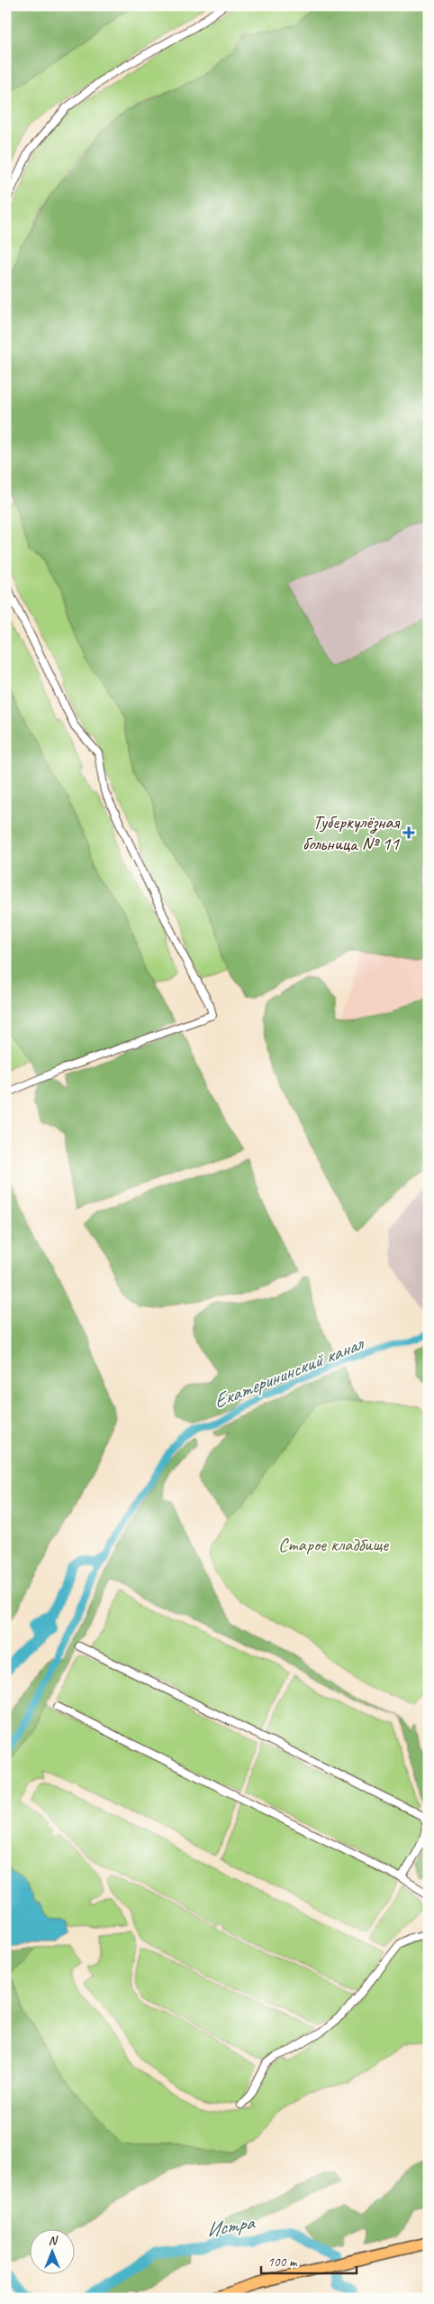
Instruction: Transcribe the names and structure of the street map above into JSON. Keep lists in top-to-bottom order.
{
  "water": ["Екатерининский канал", "Истра"],
  "parks": ["Старое кладбище"],
  "places": {
    "health": ["Туберкулёзная больница № 11"]
  },
  "scale_bar": "100 m",
  "north": "top"
}
